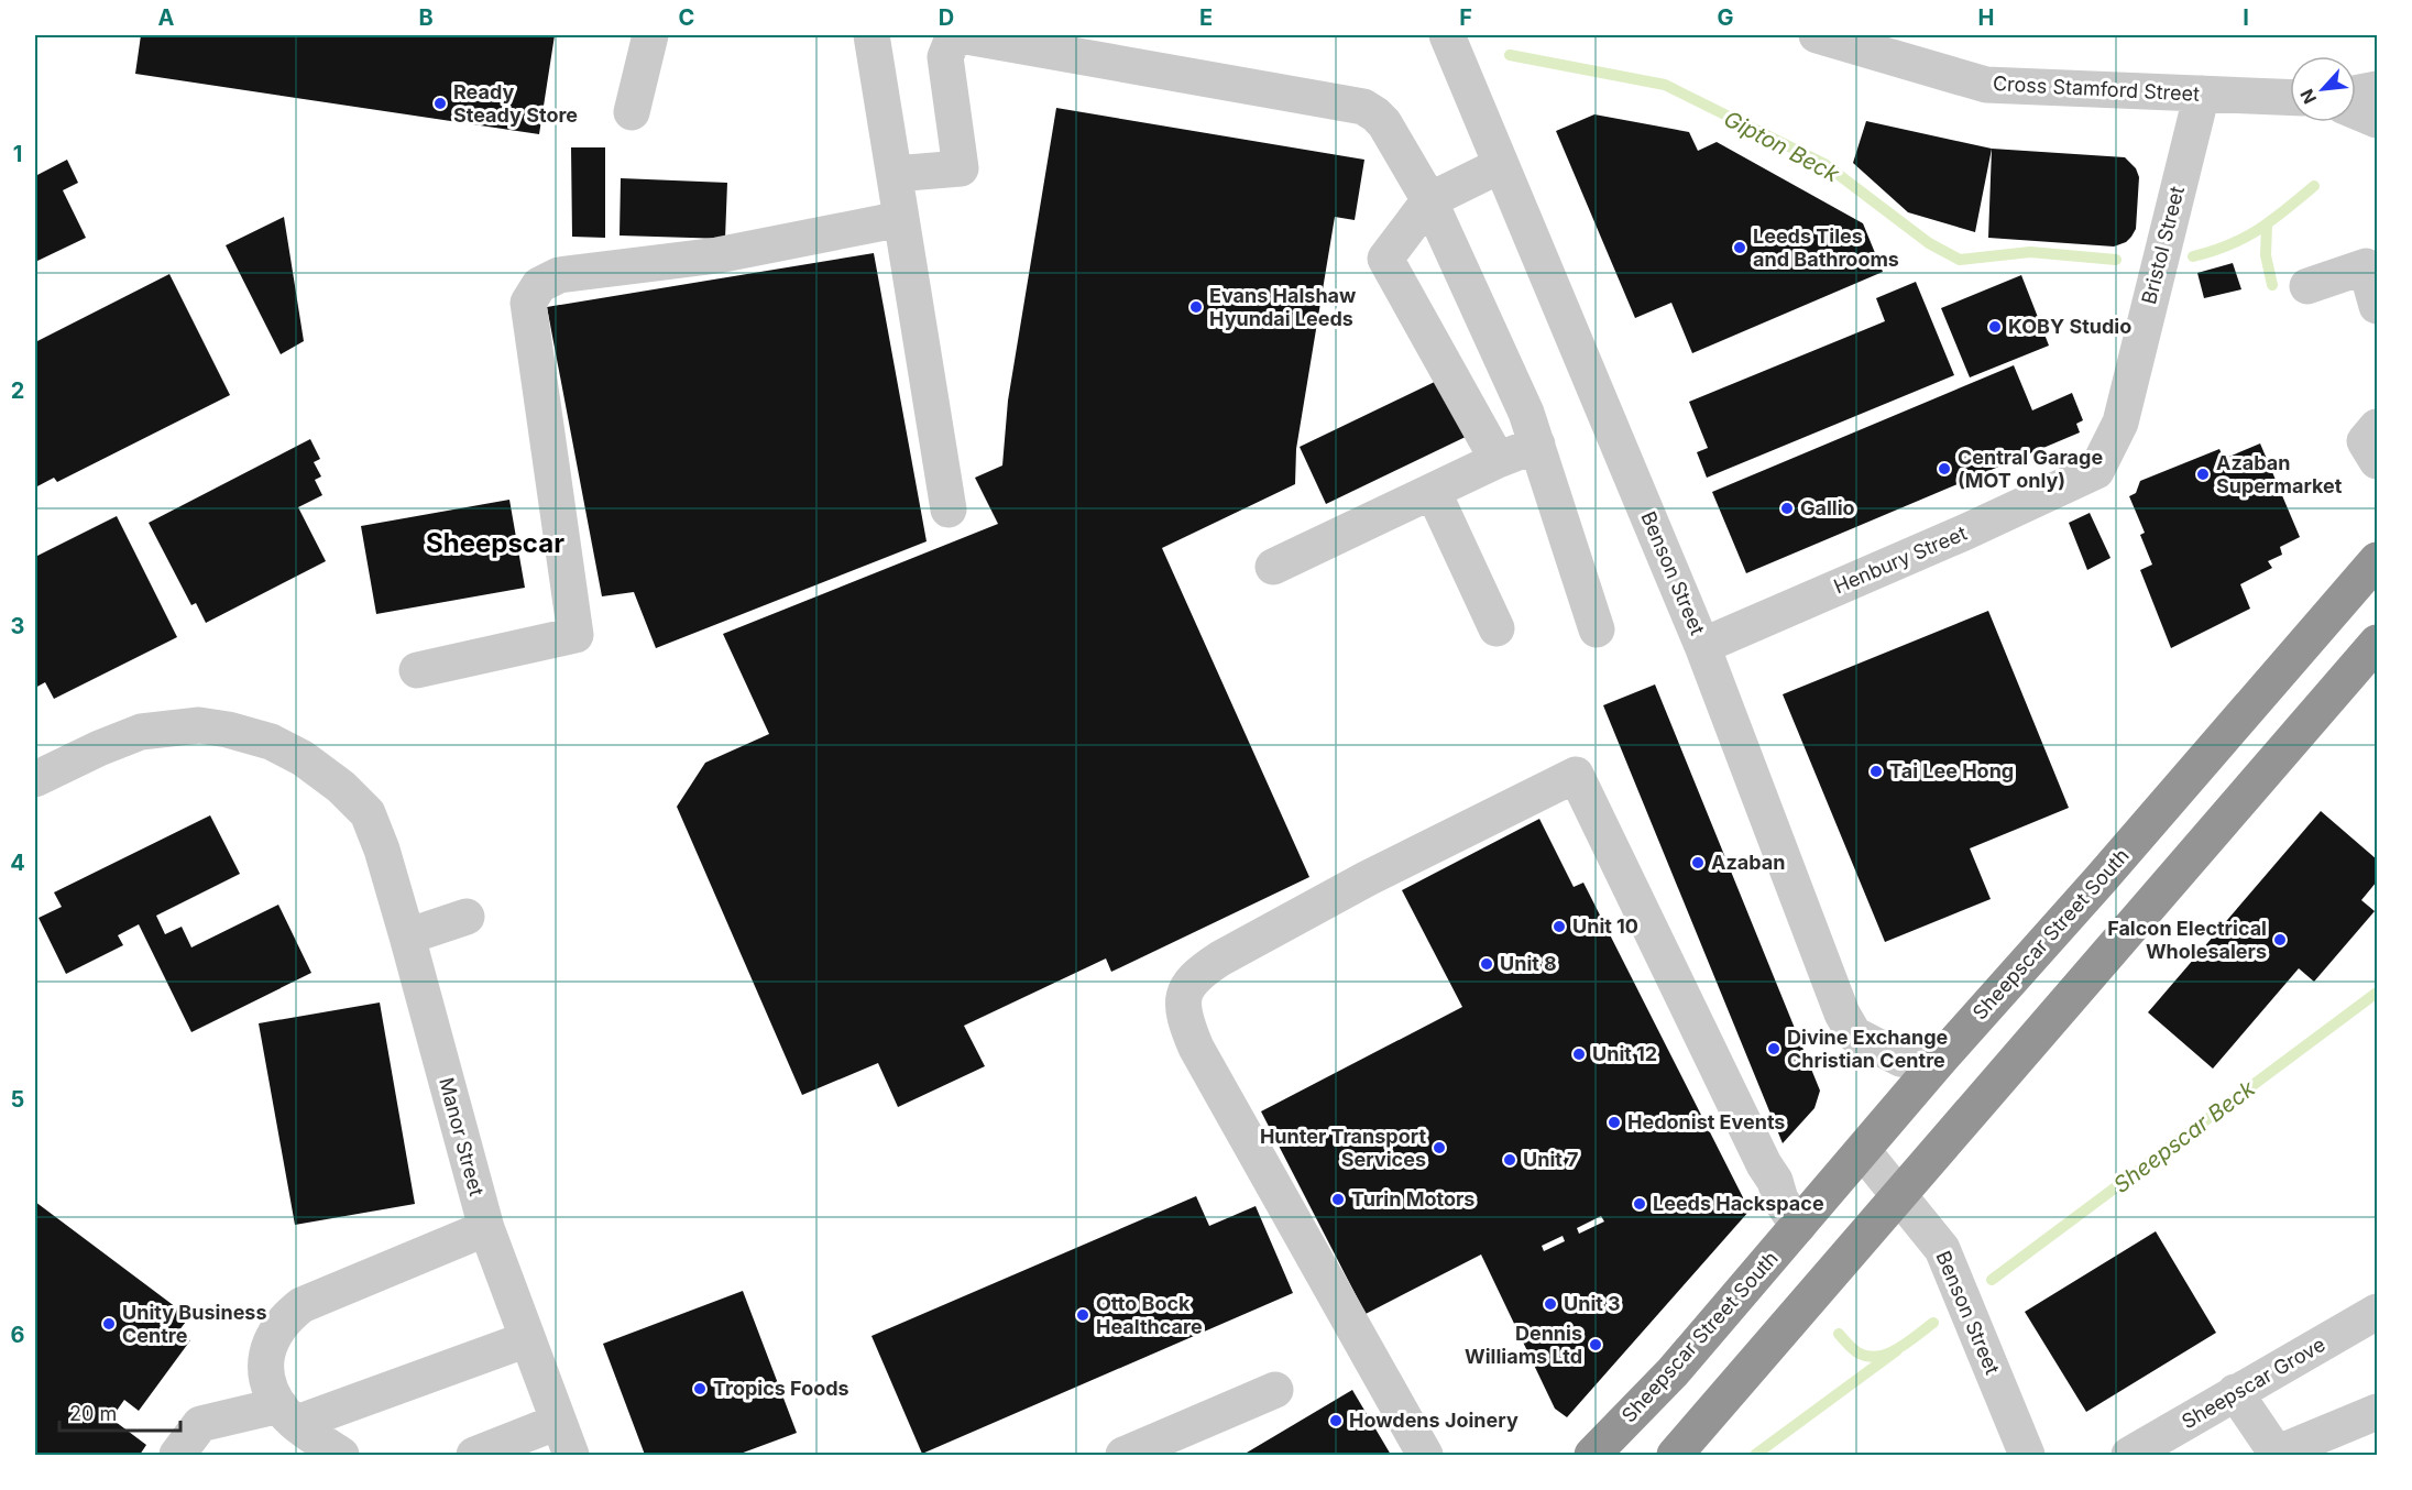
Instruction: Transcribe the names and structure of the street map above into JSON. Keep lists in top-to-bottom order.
{
  "streets": {
    "highway": ["Sheepscar Street South"],
    "street": [
      "Cross Stamford Street",
      "Bristol Street",
      "Henbury Street",
      "Benson Street",
      "Manor Street",
      "Sheepscar Grove"
    ]
  },
  "crossings": [
    ["Cross Stamford Street", "Bristol Street"],
    ["Bristol Street", "Henbury Street"],
    ["Henbury Street", "Benson Street"],
    ["Benson Street", "Sheepscar Street South"]
  ],
  "districts": ["Sheepscar"],
  "water": ["Gipton Beck", "Sheepscar Beck"],
  "places": [
    "Ready Steady Store",
    "Leeds Tiles and Bathrooms",
    "Evans Halshaw Hyundai Leeds",
    "KOBY Studio",
    "Central Garage (MOT only)",
    "Azaban Supermarket",
    "Gallio",
    "Tai Lee Hong",
    "Azaban",
    "Unit 10",
    "Falcon Electrical Wholesalers",
    "Unit 8",
    "Divine Exchange Christian Centre",
    "Unit 12",
    "Hedonist Events",
    "Hunter Transport Services",
    "Unit 7",
    "Turin Motors",
    "Leeds Hackspace",
    "Unit 3",
    "Otto Bock Healthcare",
    "Unity Business Centre",
    "Dennis Williams Ltd",
    "Tropics Foods",
    "Howdens Joinery"
  ],
  "scale_bar": "20 m",
  "north": "bottom left",
  "grid": {
    "columns": [
      "A",
      "B",
      "C",
      "D",
      "E",
      "F",
      "G",
      "H",
      "I"
    ],
    "rows": [
      "1",
      "2",
      "3",
      "4",
      "5",
      "6"
    ]
  }
}
